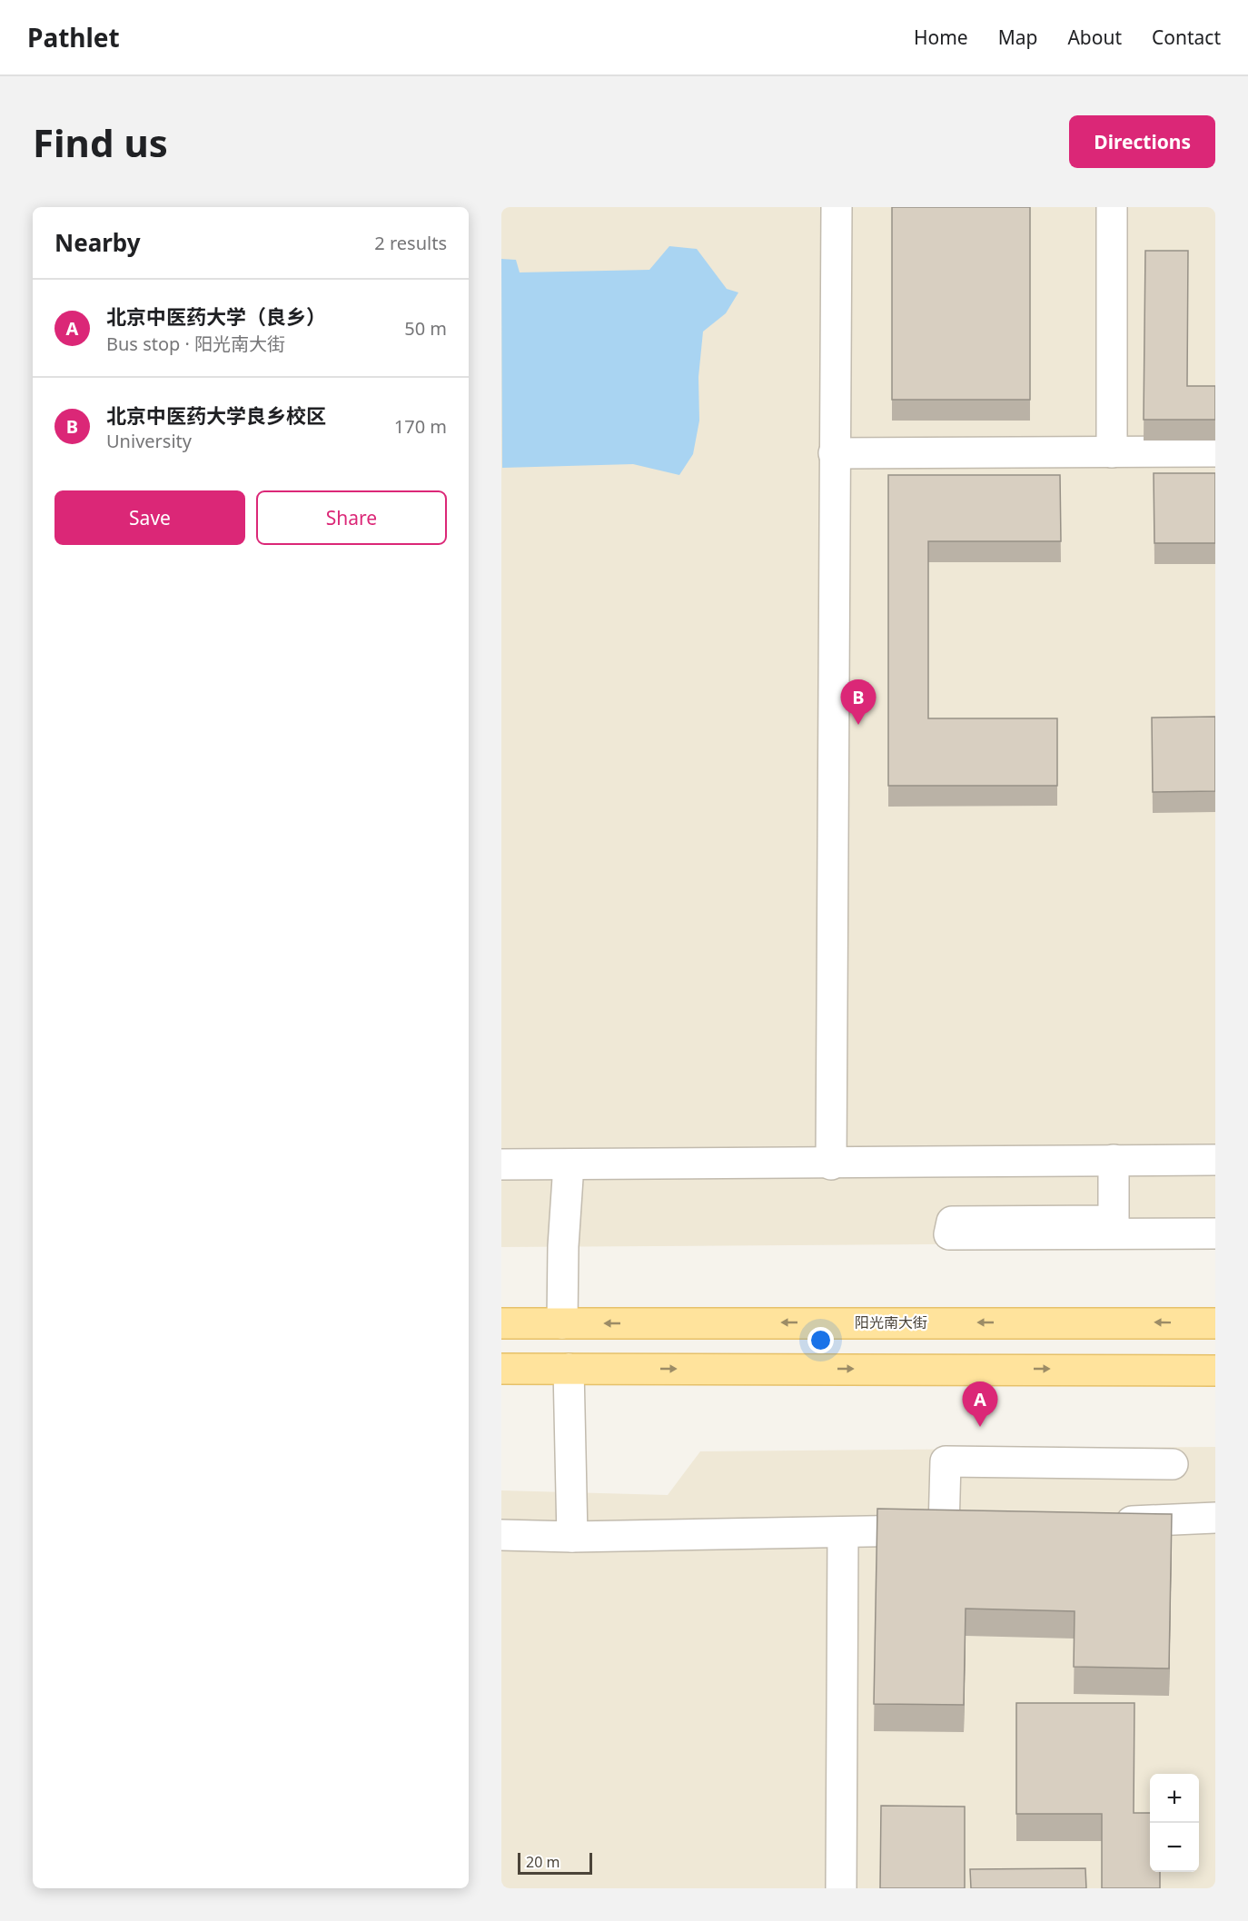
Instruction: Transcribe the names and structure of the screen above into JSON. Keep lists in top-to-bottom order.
{
  "streets": {
    "main road": ["阳光南大街"]
  },
  "scale_bar": "20 m",
  "page": {
    "header": "Pathlet",
    "nav": [
      "Home",
      "Map",
      "About",
      "Contact"
    ],
    "buttons": [
      "Directions",
      ["Save", "Share"]
    ],
    "title": "Find us",
    "heading": ["Nearby", "2 results"],
    "list": [
      {
        "mark": "A",
        "name": "北京中医药大学（良乡）",
        "note": "Bus stop · 阳光南大街",
        "value": "50 m"
      },
      {
        "mark": "B",
        "name": "北京中医药大学良乡校区",
        "note": "University",
        "value": "170 m"
      }
    ],
    "pins": ["B", "A"],
    "map_buttons": ["+", "−"],
    "scale": "20 m"
  }
}
